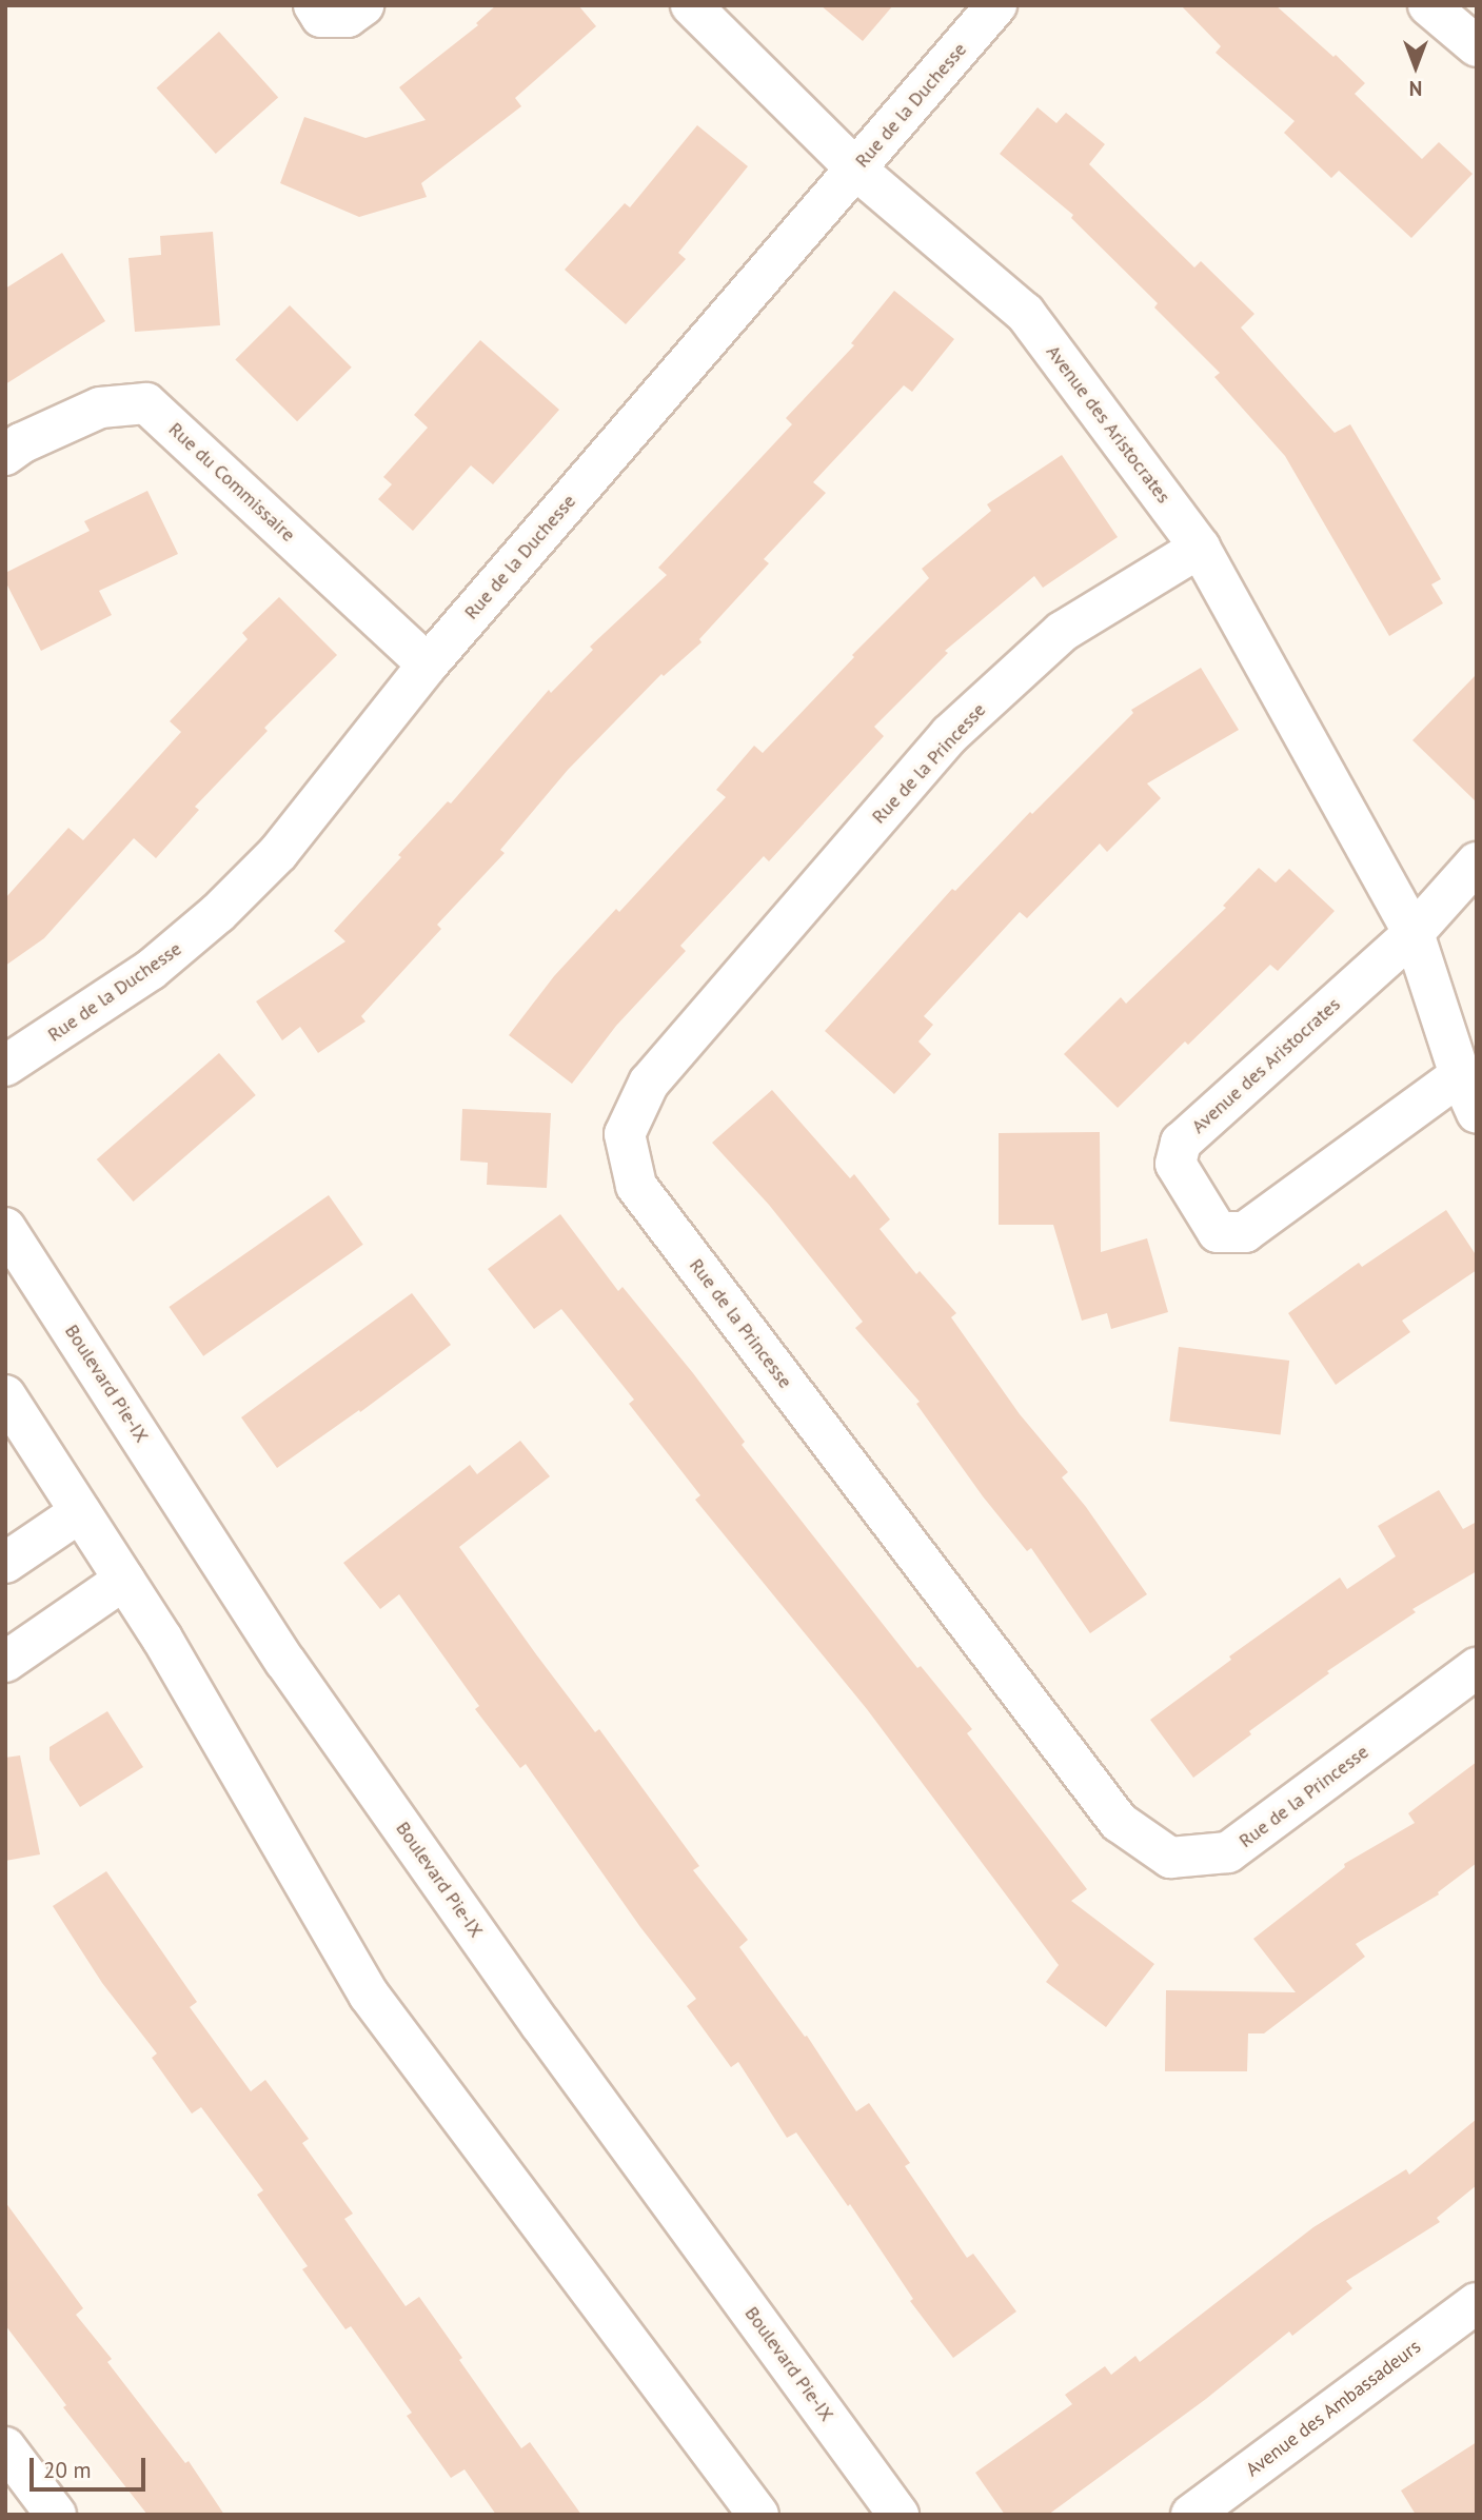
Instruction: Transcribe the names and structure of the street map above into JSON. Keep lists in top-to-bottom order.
{
  "streets": {
    "street": [
      "Rue de la Duchesse",
      "Avenue des Aristocrates",
      "Rue du Commissaire",
      "Rue de la Princesse",
      "Boulevard Pie-IX",
      "Avenue des Ambassadeurs"
    ]
  },
  "crossings": [
    ["Rue de la Duchesse", "Avenue des Aristocrates"],
    ["Rue de la Duchesse", "Rue du Commissaire"],
    ["Avenue des Aristocrates", "Rue de la Princesse"]
  ],
  "scale_bar": "20 m",
  "north": "bottom"
}
